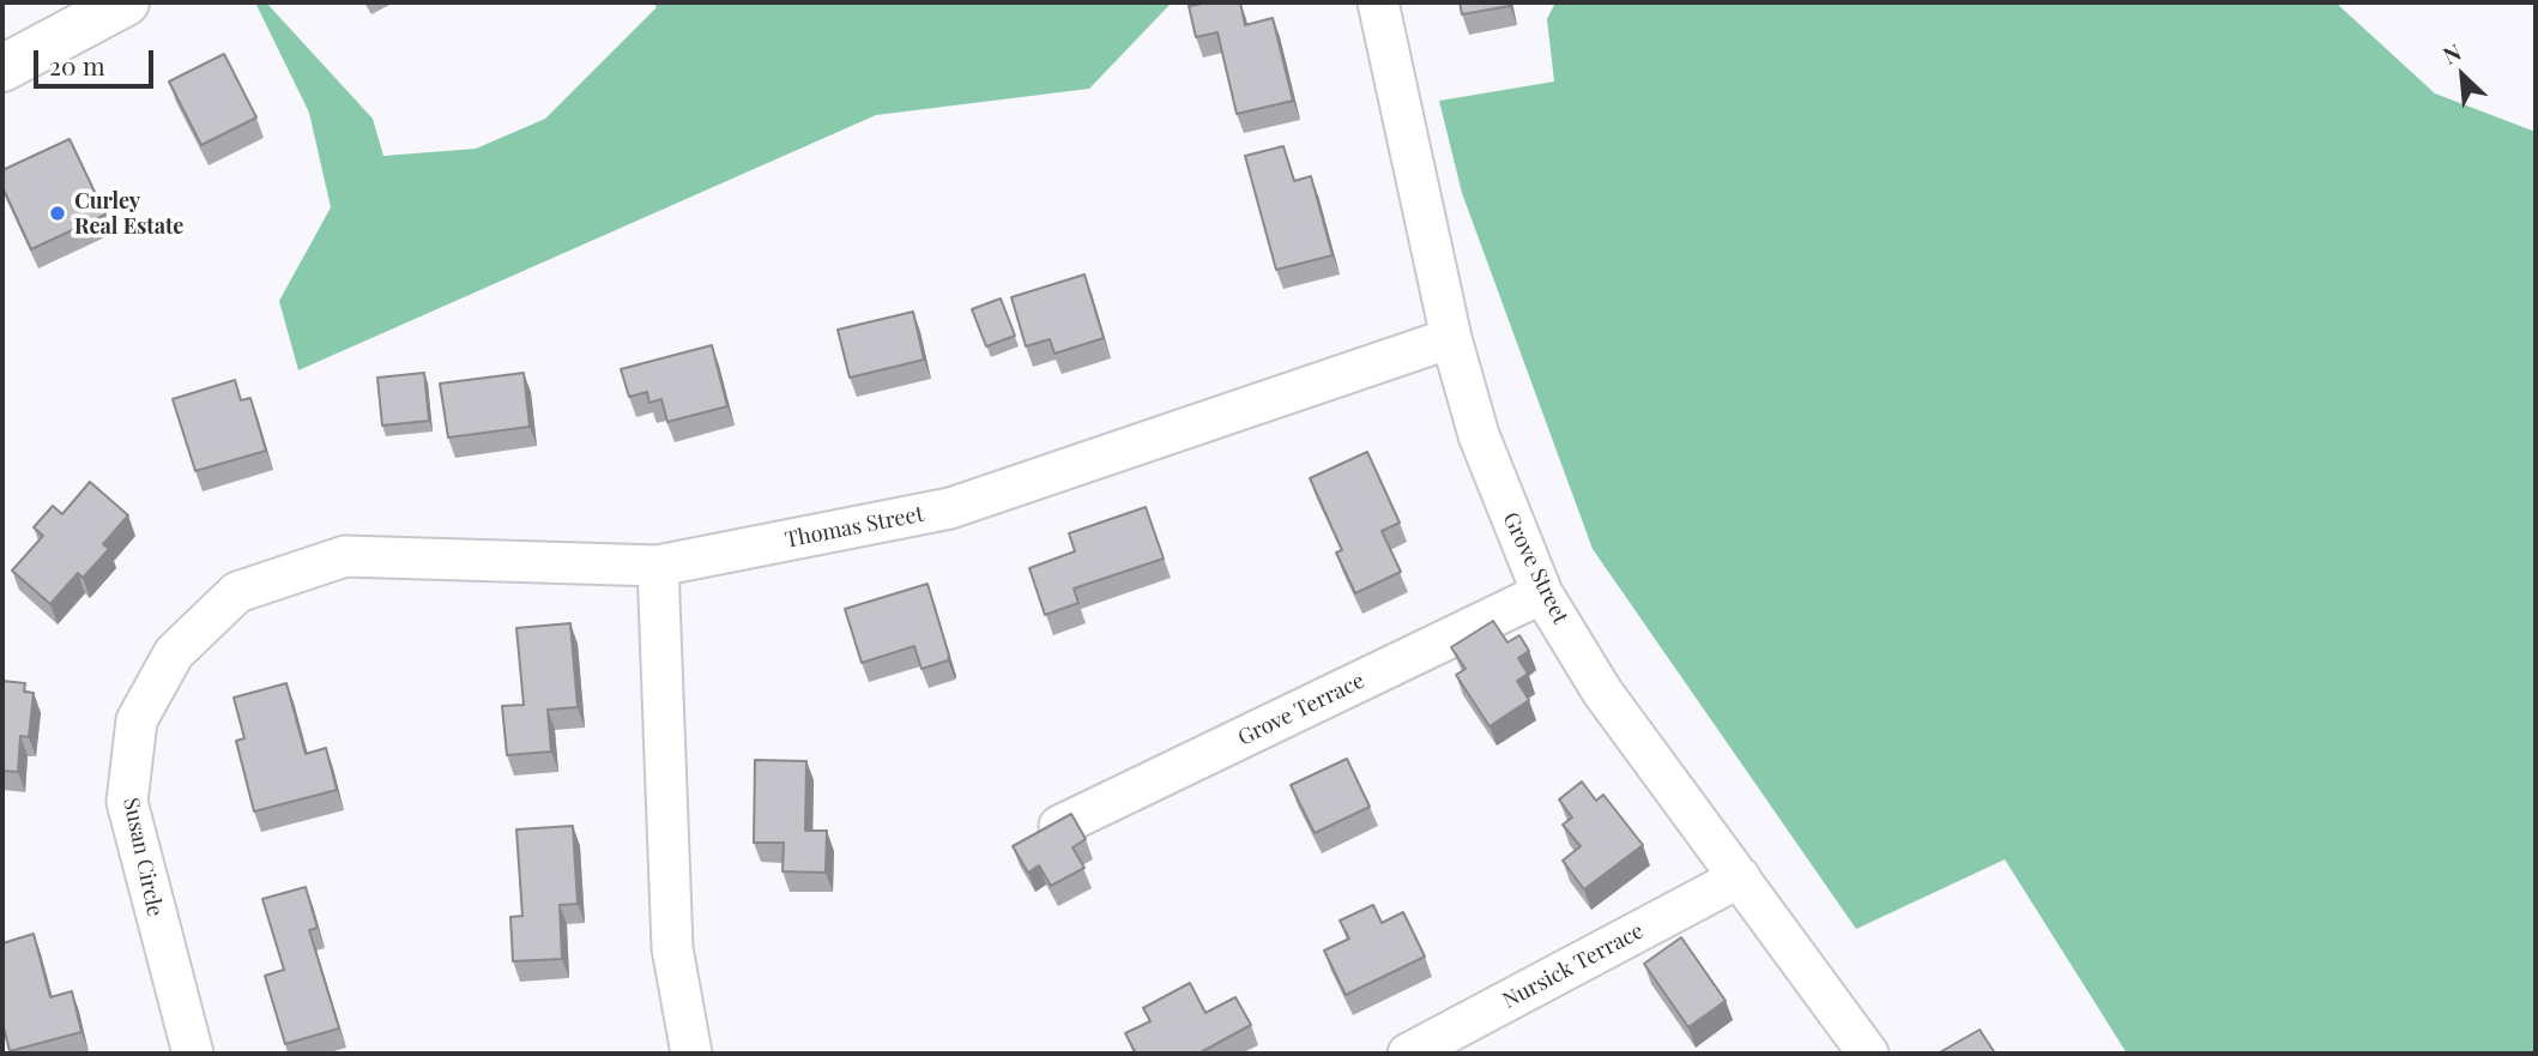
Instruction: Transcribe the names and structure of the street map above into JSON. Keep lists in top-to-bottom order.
{
  "streets": {
    "street": [
      "Thomas Street",
      "Grove Street",
      "Grove Terrace",
      "Susan Circle",
      "Nursick Terrace"
    ]
  },
  "crossings": [
    ["Thomas Street", "Grove Street"],
    ["Thomas Street", "Susan Circle"],
    ["Grove Street", "Grove Terrace"],
    ["Grove Street", "Nursick Terrace"]
  ],
  "places": ["Curley Real Estate"],
  "scale_bar": "20 m",
  "north": "top left"
}
